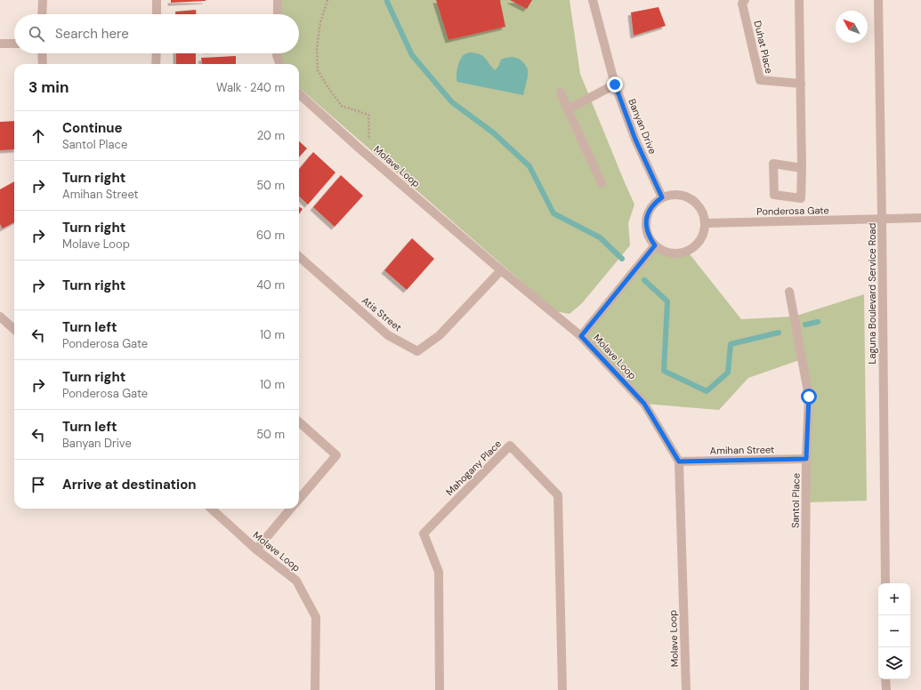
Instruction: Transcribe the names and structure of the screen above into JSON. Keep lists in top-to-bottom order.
{
  "streets": {
    "street": [
      "Duhat Place",
      "Banyan Drive",
      "Molave Loop",
      "Ponderosa Gate",
      "Laguna Boulevard Service Road",
      "Atis Street",
      "Amihan Street",
      "Mahogany Place",
      "Santol Place"
    ]
  },
  "crossings": [
    ["Banyan Drive", "Ponderosa Gate"],
    ["Molave Loop", "Atis Street"],
    ["Molave Loop", "Amihan Street"],
    ["Ponderosa Gate", "Laguna Boulevard Service Road"],
    ["Amihan Street", "Santol Place"]
  ],
  "north": "top left",
  "page": {
    "search": "Search here",
    "heading": ["3 min", "Walk · 240 m"],
    "list": [
      ["Continue", "Santol Place", "20 m"],
      ["Turn right", "Amihan Street", "50 m"],
      ["Turn right", "Molave Loop", "60 m"],
      ["Turn right", "40 m"],
      ["Turn left", "Ponderosa Gate", "10 m"],
      ["Turn right", "Ponderosa Gate", "10 m"],
      ["Turn left", "Banyan Drive", "50 m"],
      "Arrive at destination"
    ],
    "map_buttons": ["+", "−"]
  }
}
